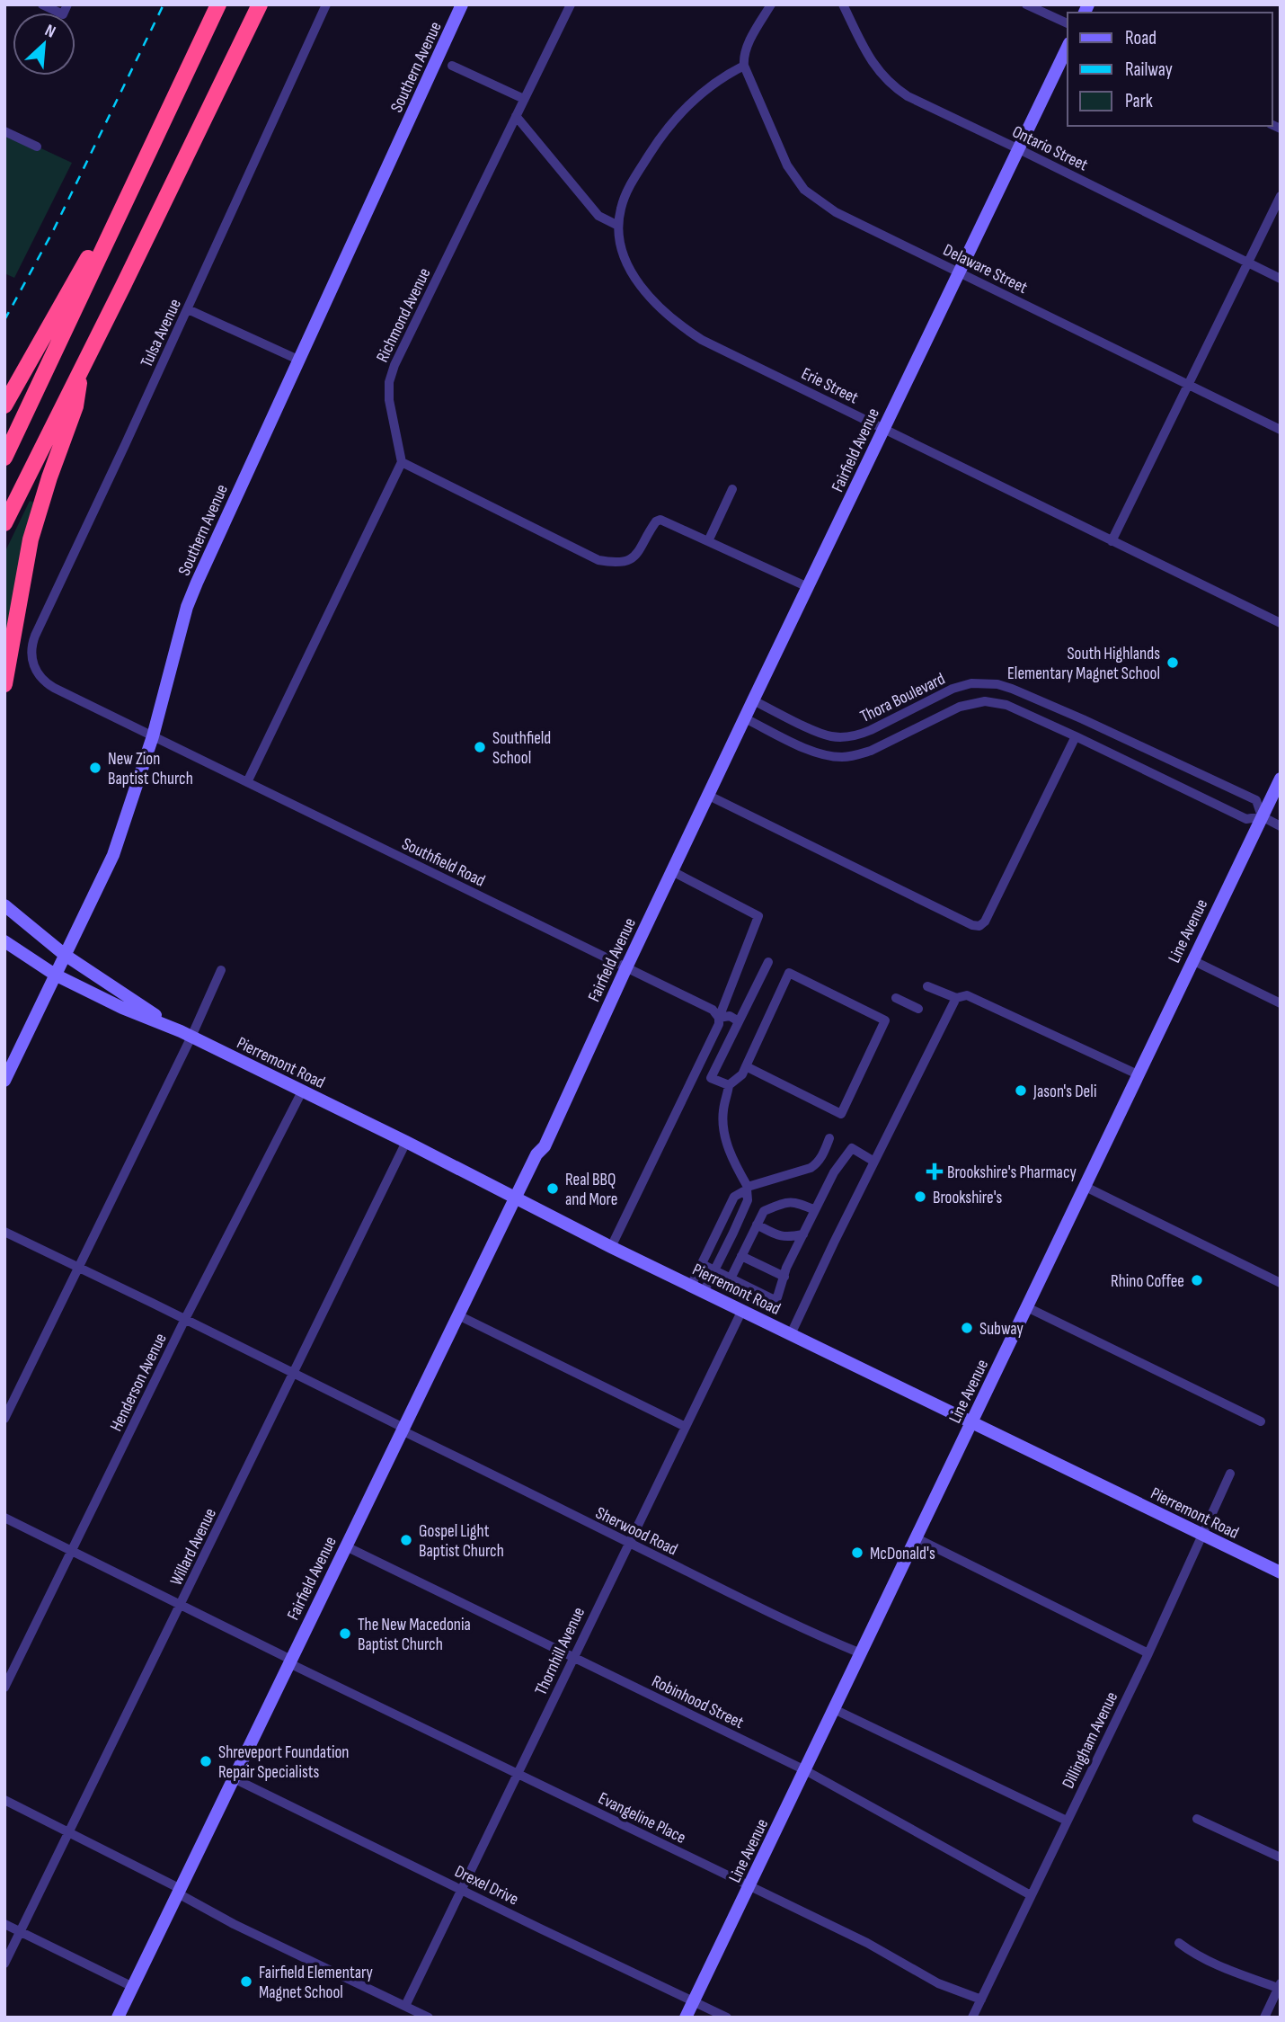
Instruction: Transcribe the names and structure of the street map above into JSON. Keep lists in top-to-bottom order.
{
  "streets": {
    "street": [
      "Southern Avenue",
      "Ontario Street",
      "Delaware Street",
      "Richmond Avenue",
      "Tulsa Avenue",
      "Erie Street",
      "Fairfield Avenue",
      "Thora Boulevard",
      "Southfield Road",
      "Line Avenue",
      "Pierremont Road",
      "Henderson Avenue",
      "Sherwood Road",
      "Willard Avenue",
      "Thornhill Avenue",
      "Robinhood Street",
      "Dillingham Avenue",
      "Evangeline Place",
      "Drexel Drive"
    ]
  },
  "crossings": [
    ["Southern Avenue", "Southfield Road"],
    ["Southern Avenue", "Pierremont Road"],
    ["Ontario Street", "Fairfield Avenue"],
    ["Delaware Street", "Fairfield Avenue"],
    ["Tulsa Avenue", "Southfield Road"],
    ["Erie Street", "Fairfield Avenue"],
    ["Fairfield Avenue", "Thora Boulevard"],
    ["Fairfield Avenue", "Southfield Road"],
    ["Fairfield Avenue", "Pierremont Road"],
    ["Fairfield Avenue", "Sherwood Road"],
    ["Fairfield Avenue", "Robinhood Street"],
    ["Fairfield Avenue", "Evangeline Place"],
    ["Fairfield Avenue", "Drexel Drive"],
    ["Thora Boulevard", "Line Avenue"],
    ["Line Avenue", "Pierremont Road"],
    ["Line Avenue", "Sherwood Road"],
    ["Line Avenue", "Robinhood Street"],
    ["Line Avenue", "Evangeline Place"],
    ["Line Avenue", "Drexel Drive"],
    ["Pierremont Road", "Henderson Avenue"],
    ["Pierremont Road", "Willard Avenue"],
    ["Pierremont Road", "Thornhill Avenue"],
    ["Pierremont Road", "Dillingham Avenue"],
    ["Henderson Avenue", "Sherwood Road"],
    ["Henderson Avenue", "Evangeline Place"],
    ["Sherwood Road", "Willard Avenue"],
    ["Sherwood Road", "Thornhill Avenue"],
    ["Willard Avenue", "Evangeline Place"],
    ["Thornhill Avenue", "Robinhood Street"],
    ["Thornhill Avenue", "Evangeline Place"],
    ["Thornhill Avenue", "Drexel Drive"],
    ["Robinhood Street", "Dillingham Avenue"],
    ["Dillingham Avenue", "Evangeline Place"]
  ],
  "places": {
    "other": [
      "South Highlands Elementary Magnet School",
      "Southfield School",
      "New Zion Baptist Church",
      "Jason's Deli",
      "Real BBQ and More",
      "Brookshire's",
      "Rhino Coffee",
      "Subway",
      "Gospel Light Baptist Church",
      "McDonald's",
      "The New Macedonia Baptist Church",
      "Shreveport Foundation Repair Specialists",
      "Fairfield Elementary Magnet School"
    ],
    "health": ["Brookshire's Pharmacy"]
  },
  "legend": ["Road", "Railway", "Park"],
  "north": "top right"
}
